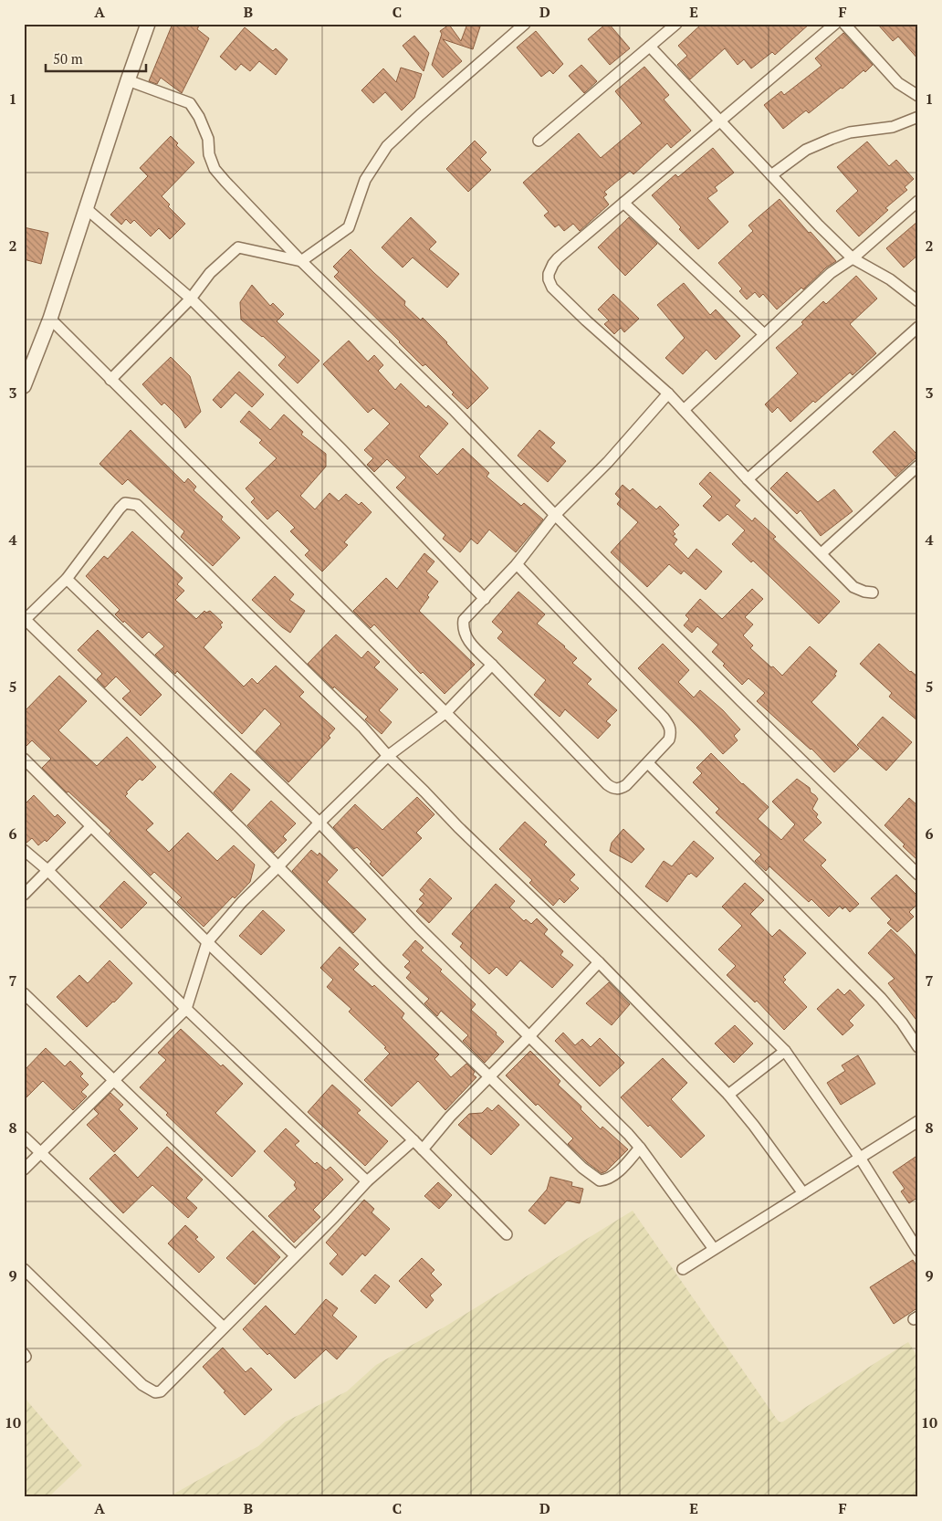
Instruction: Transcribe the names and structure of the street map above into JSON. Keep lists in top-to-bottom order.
{
  "scale_bar": "50 m",
  "grid": {
    "columns": [
      "A",
      "B",
      "C",
      "D",
      "E",
      "F"
    ],
    "rows": [
      "1",
      "2",
      "3",
      "4",
      "5",
      "6",
      "7",
      "8",
      "9",
      "10"
    ]
  }
}
